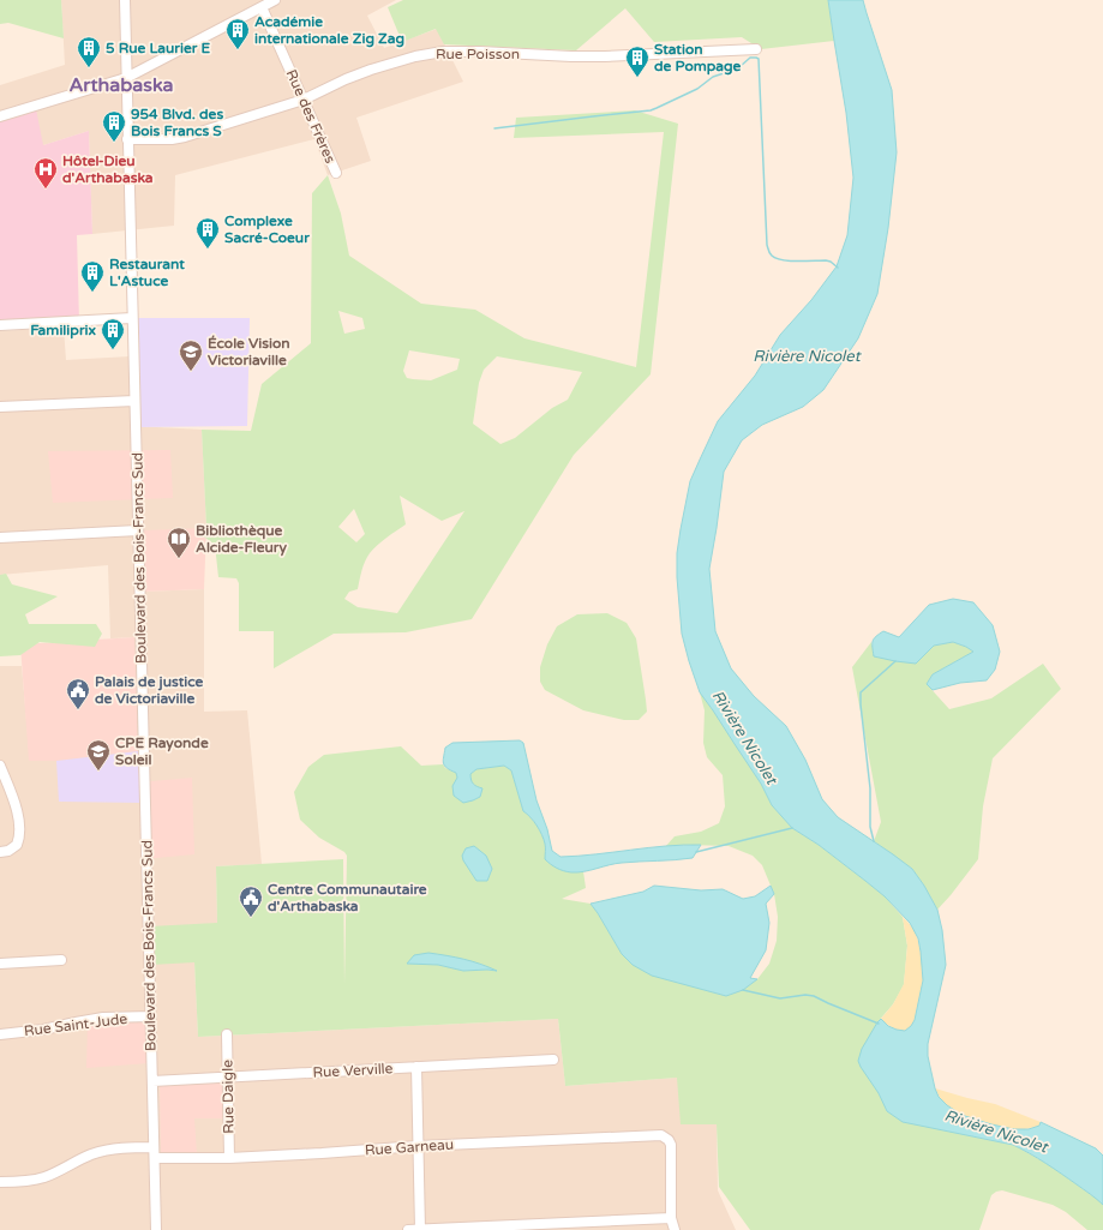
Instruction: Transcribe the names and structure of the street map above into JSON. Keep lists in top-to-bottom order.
{
  "streets": {
    "street": [
      "Rue Poisson",
      "Rue des Frères",
      "Boulevard des Bois-Francs Sud",
      "Rue Saint-Jude",
      "Rue Verville",
      "Rue Daigle",
      "Rue Garneau"
    ]
  },
  "crossings": [
    ["Rue Poisson", "Rue des Frères"],
    ["Rue Poisson", "Boulevard des Bois-Francs Sud"],
    ["Boulevard des Bois-Francs Sud", "Rue Saint-Jude"],
    ["Boulevard des Bois-Francs Sud", "Rue Verville"],
    ["Boulevard des Bois-Francs Sud", "Rue Garneau"],
    ["Rue Verville", "Rue Daigle"],
    ["Rue Daigle", "Rue Garneau"]
  ],
  "districts": ["Arthabaska"],
  "water": ["Rivière Nicolet"],
  "places": {
    "building": [
      "Académie internationale Zig Zag",
      "5 Rue Laurier E",
      "Station de Pompage",
      "954 Blvd. des Bois Francs S",
      "Complexe Sacré-Coeur",
      "Restaurant L'Astuce",
      "Familiprix"
    ],
    "hospital": ["Hôtel-Dieu d'Arthabaska"],
    "school or university": ["École Vision Victoriaville", "CPE Rayonde Soleil"],
    "library": ["Bibliothèque Alcide-Fleury"],
    "public building": ["Palais de justice de Victoriaville", "Centre Communautaire d'Arthabaska"]
  }
}
